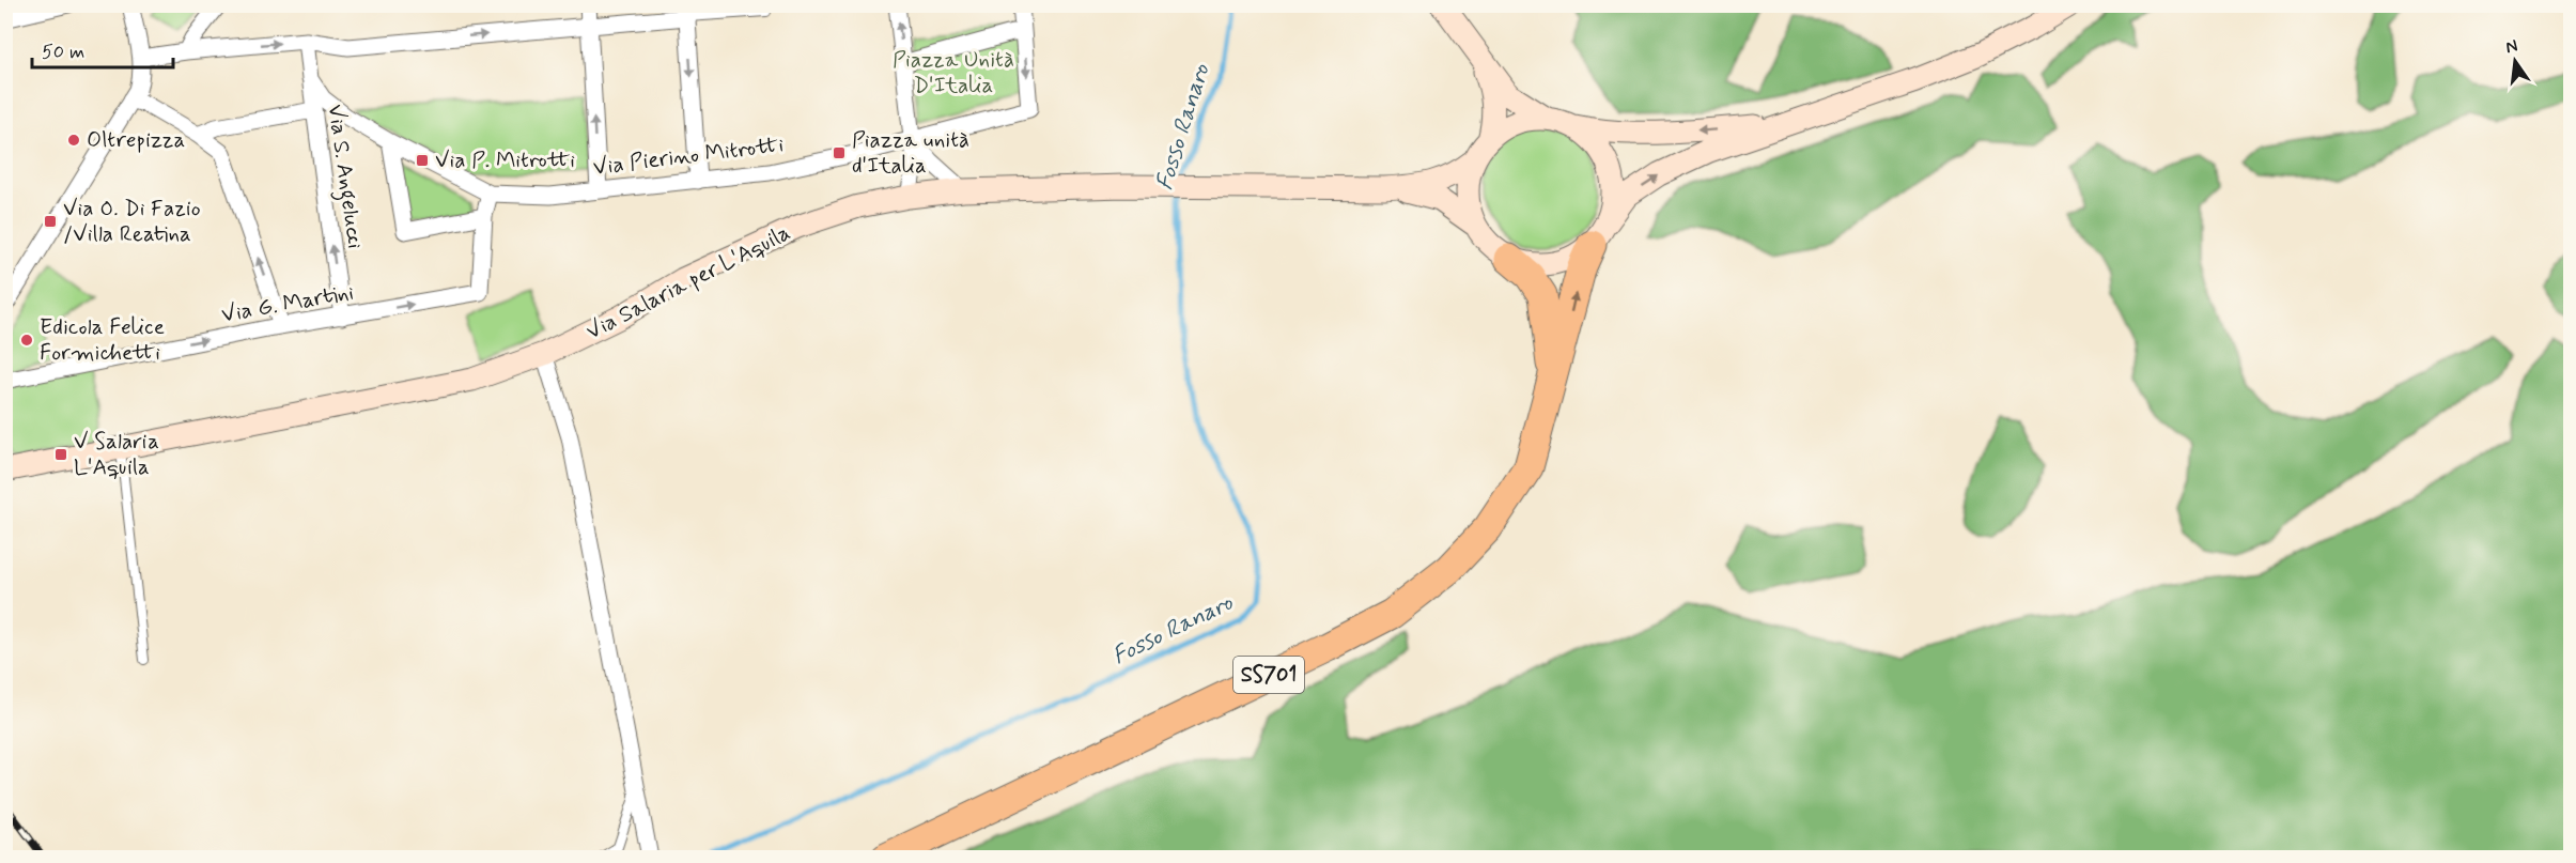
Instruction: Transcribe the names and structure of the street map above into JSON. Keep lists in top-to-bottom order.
{
  "streets": {
    "highway": ["SS701"],
    "main road": ["Via Salaria per L'Aquila"],
    "street": ["Via Pierino Mitrotti", "Via S. Angelucci", "Via G. Martini"]
  },
  "crossings": [
    ["Via Pierino Mitrotti", "Via S. Angelucci"],
    ["Via Pierino Mitrotti", "Via G. Martini"],
    ["Via S. Angelucci", "Via G. Martini"],
    ["Via Salaria per L'Aquila", "SS701"]
  ],
  "one_way": ["Via G. Martini"],
  "water": ["Fosso Ranaro"],
  "parks": ["Piazza Unità D'Italia"],
  "places": {
    "other": ["Oltrepizza", "Edicola Felice Formichetti"],
    "transit": [
      "Piazza unità d'Italia",
      "Via P. Mitrotti",
      "Via O. Di Fazio /Villa Reatina",
      "V Salaria L'Aquila"
    ]
  },
  "scale_bar": "50 m",
  "north": "top"
}
